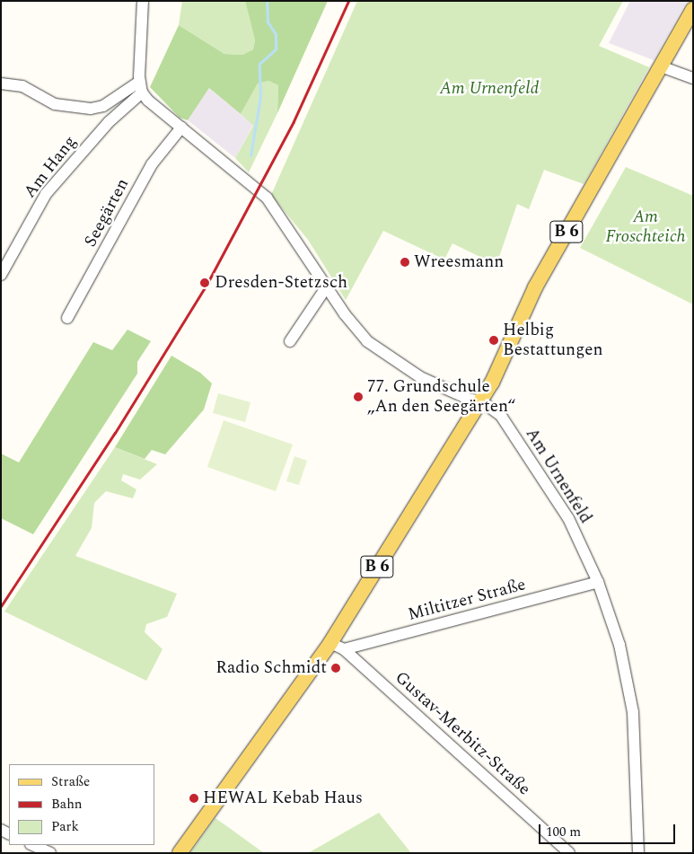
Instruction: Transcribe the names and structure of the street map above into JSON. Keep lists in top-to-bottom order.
{
  "streets": {
    "main road": ["B 6"],
    "street": [
      "Am Hang",
      "Seegärten",
      "Am Urnenfeld",
      "Miltitzer Straße",
      "Gustav-Merbitz-Straße"
    ]
  },
  "crossings": [
    ["Am Hang", "Am Urnenfeld"],
    ["Seegärten", "Am Urnenfeld"],
    ["B 6", "Am Urnenfeld"],
    ["B 6", "Miltitzer Straße"],
    ["B 6", "Gustav-Merbitz-Straße"],
    ["Am Urnenfeld", "Miltitzer Straße"],
    ["Miltitzer Straße", "Gustav-Merbitz-Straße"]
  ],
  "parks": ["Am Urnenfeld", "Am Froschteich"],
  "places": [
    "Wreesmann",
    "Dresden-Stetzsch",
    "Helbig Bestattungen",
    "77. Grundschule „An den Seegärten“",
    "Radio Schmidt",
    "HEWAL Kebab Haus"
  ],
  "legend": ["Straße", "Bahn", "Park"],
  "scale_bar": "100 m"
}
